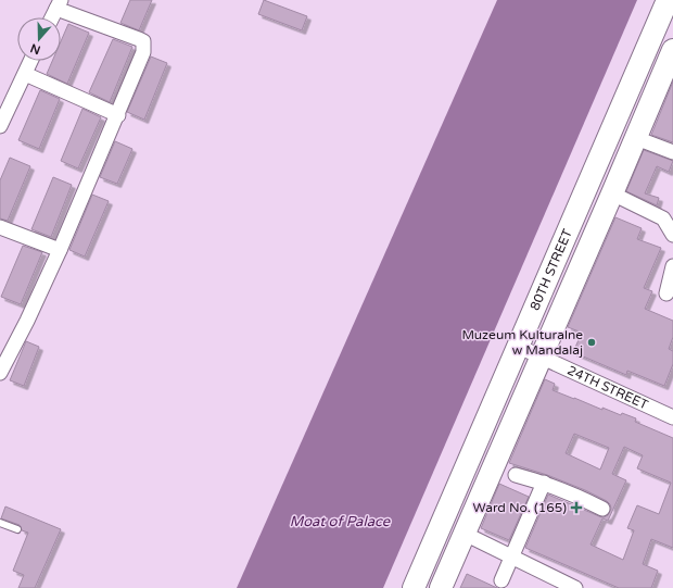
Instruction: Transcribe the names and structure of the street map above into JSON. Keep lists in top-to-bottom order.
{
  "streets": {
    "main road": ["80TH STREET"],
    "street": ["24TH STREET"]
  },
  "crossings": [
    ["80TH STREET", "24TH STREET"]
  ],
  "water": ["Moat of Palace"],
  "places": {
    "other": ["Muzeum Kulturalne w Mandalaj"],
    "health": ["Ward No. (165)"]
  },
  "north": "bottom"
}
